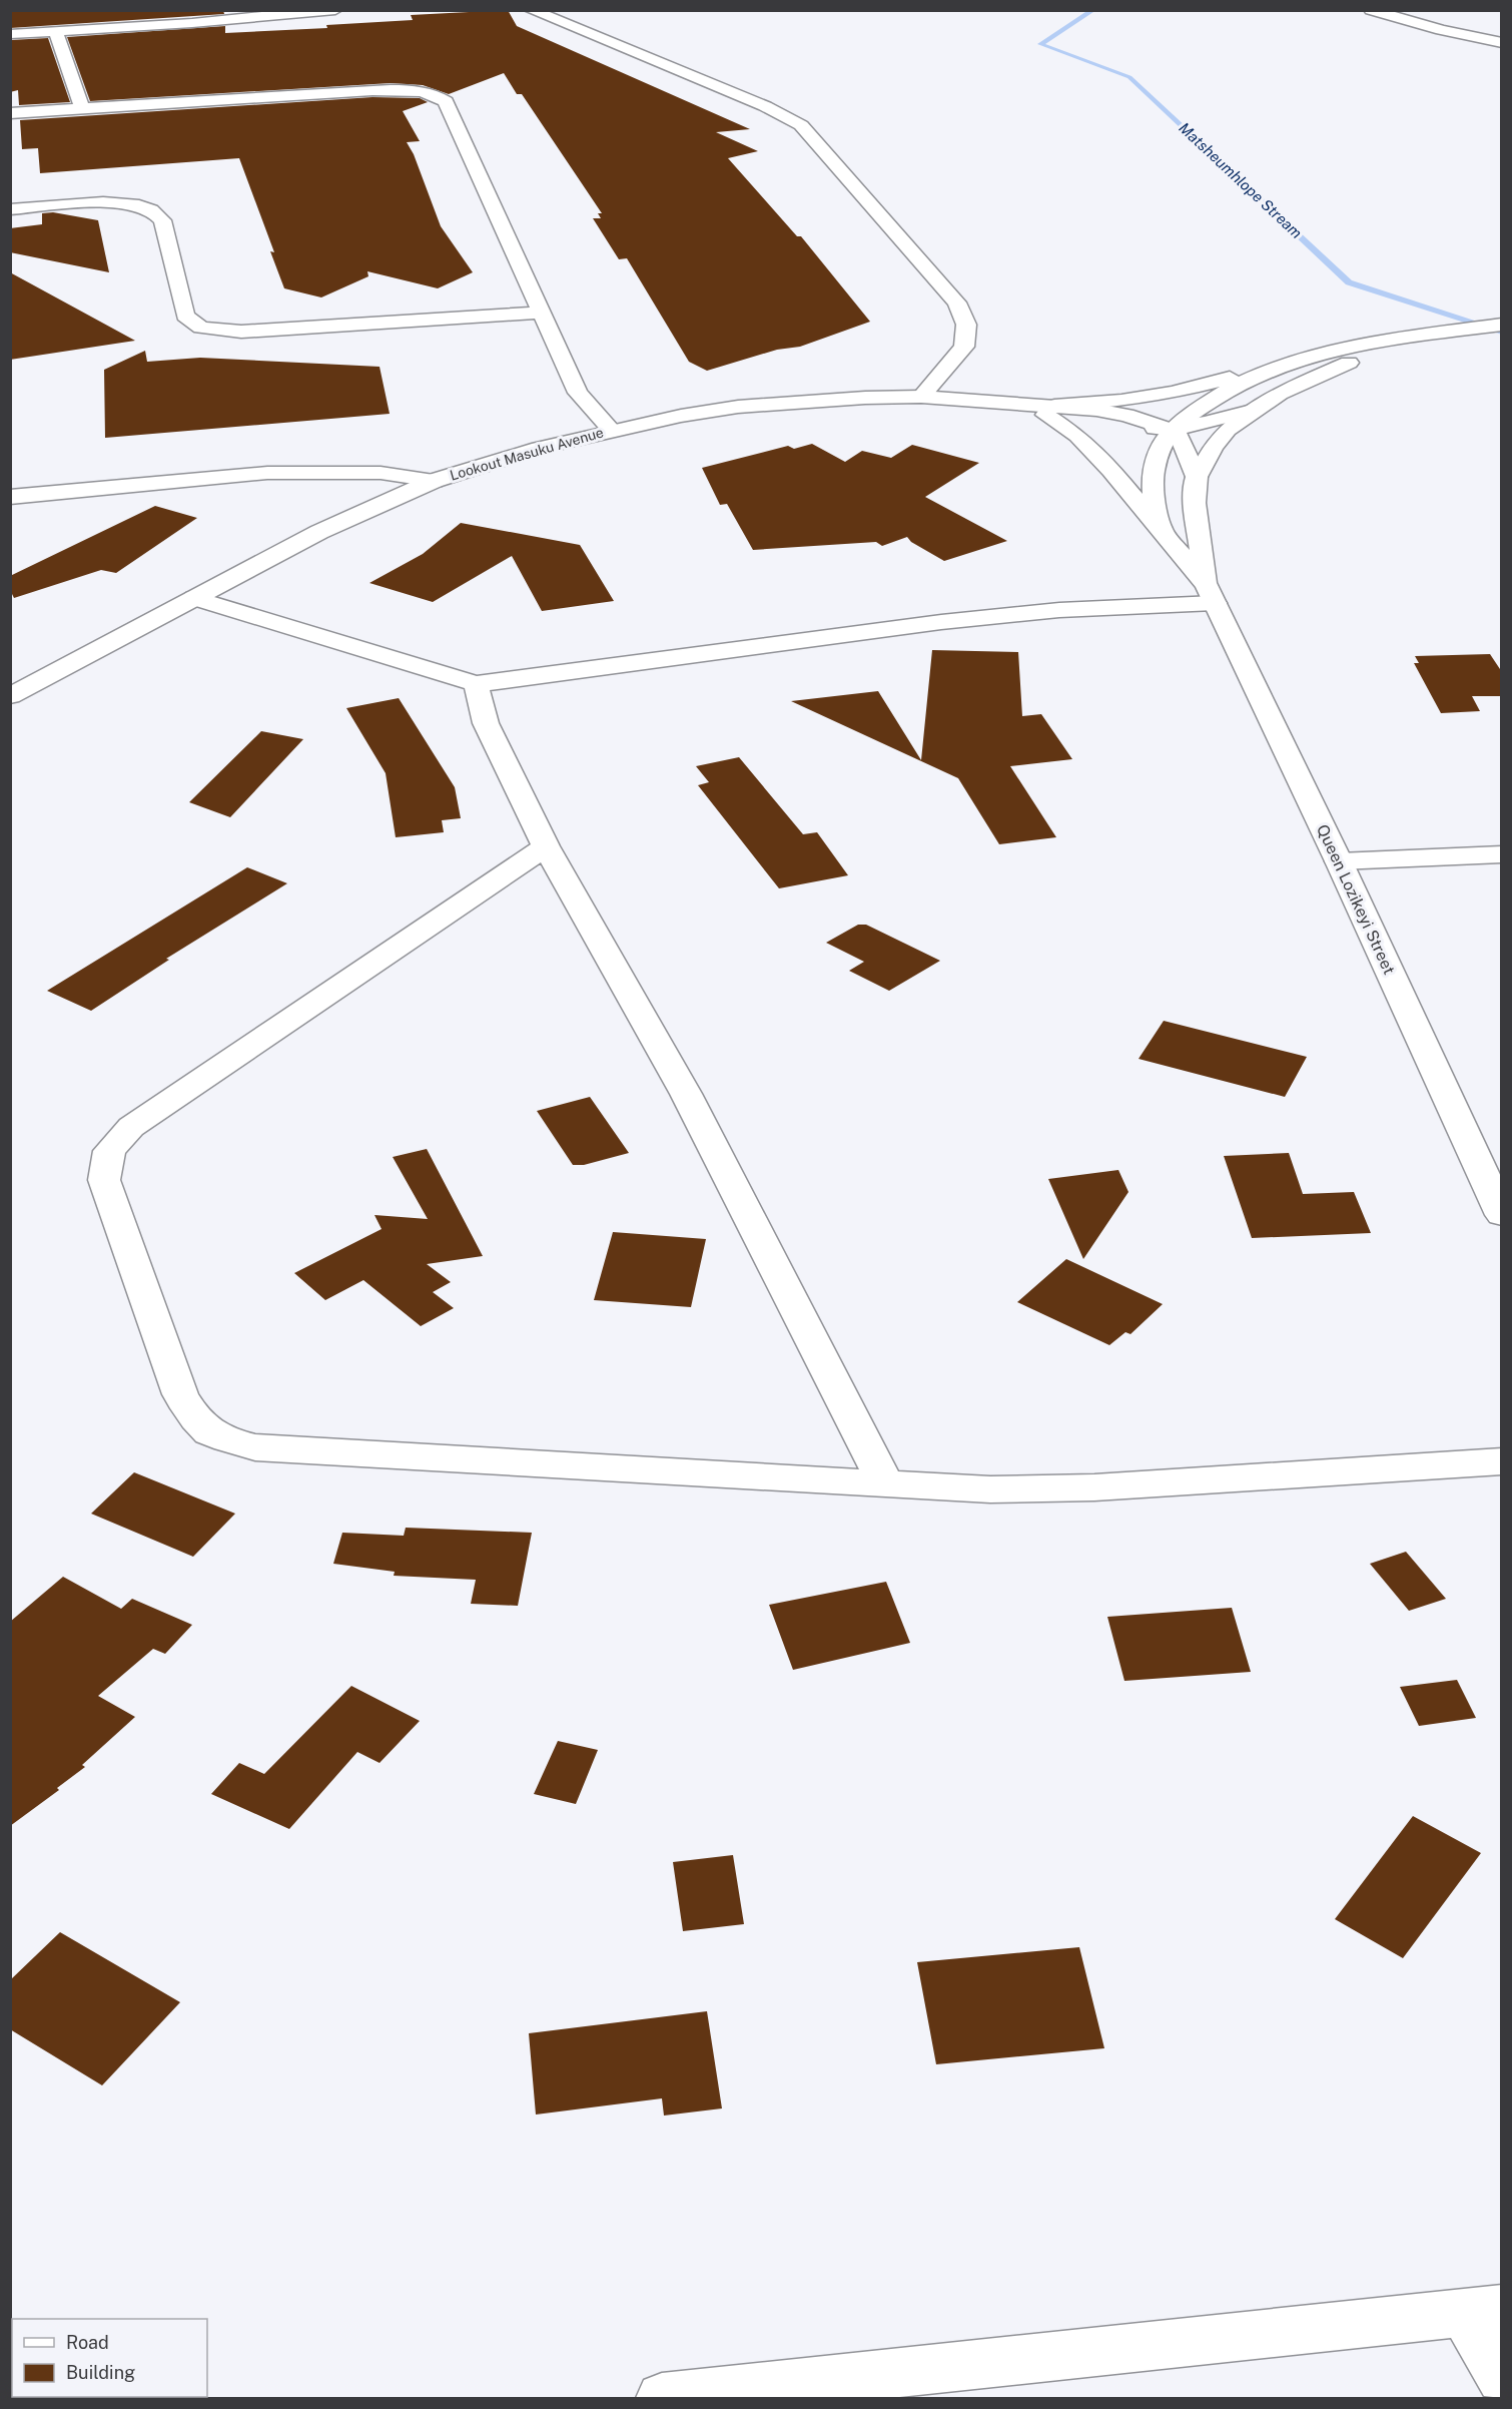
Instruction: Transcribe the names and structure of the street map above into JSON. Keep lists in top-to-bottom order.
{
  "streets": {
    "street": ["Lookout Masuku Avenue", "Queen Lozikeyi Street"]
  },
  "crossings": [
    ["Lookout Masuku Avenue", "Queen Lozikeyi Street"]
  ],
  "water": ["Matsheumhlope Stream"],
  "legend": ["Road", "Building"]
}
